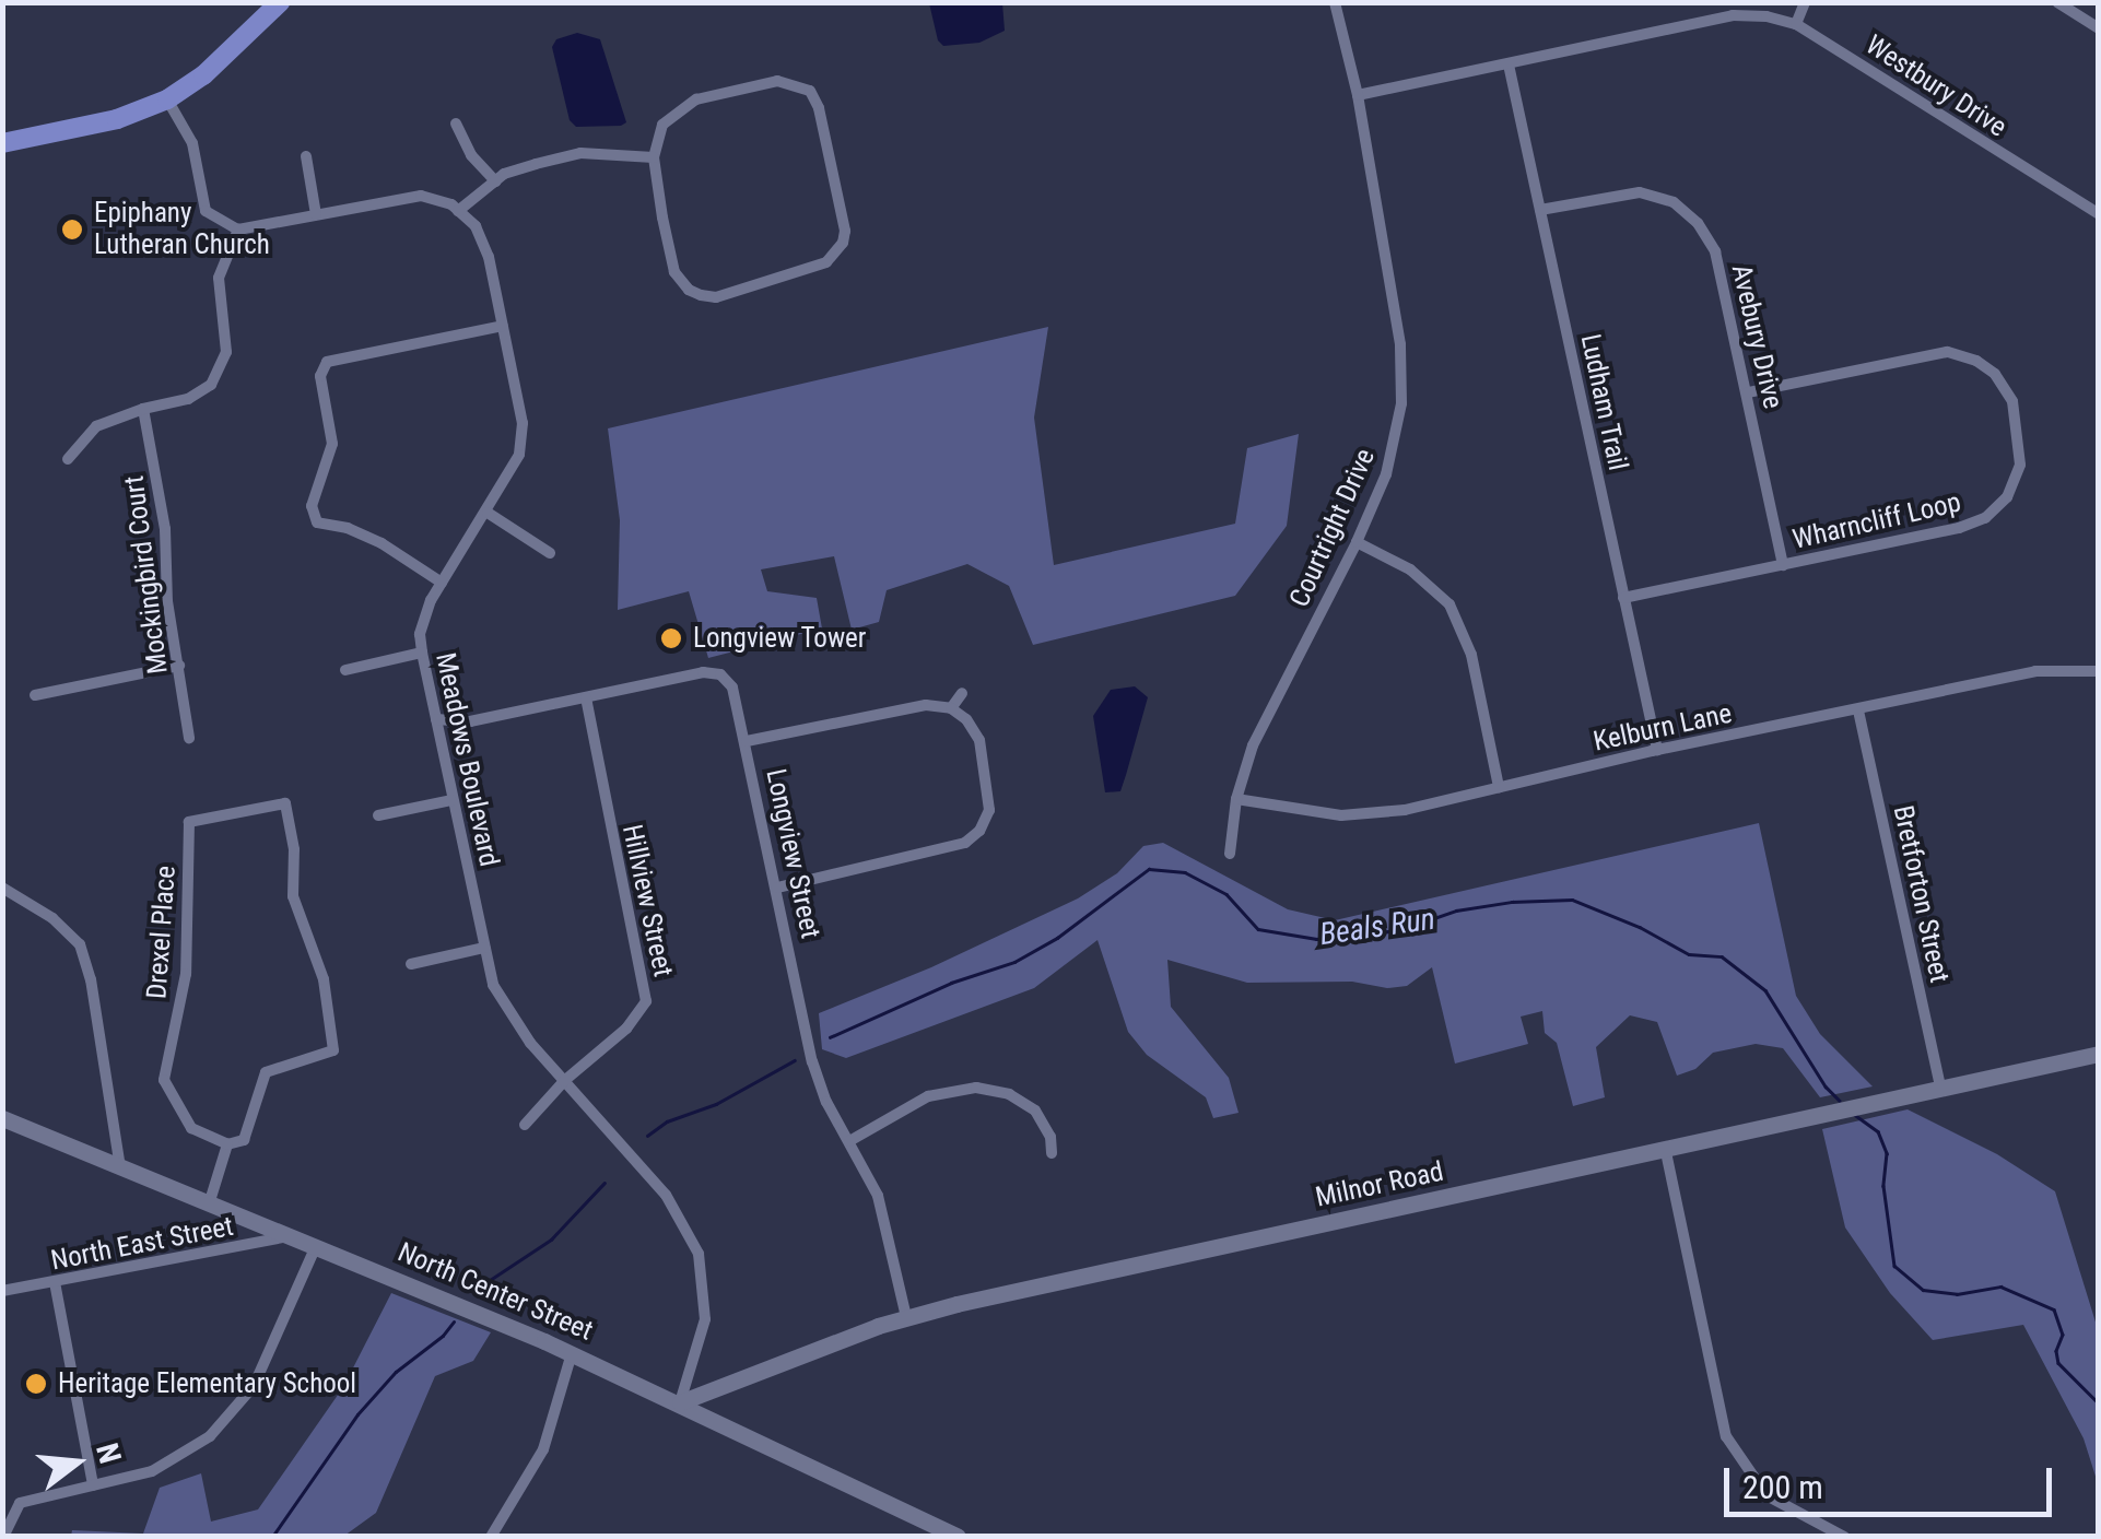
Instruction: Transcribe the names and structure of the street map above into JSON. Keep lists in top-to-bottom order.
{
  "streets": {
    "main road": ["Milnor Road", "North Center Street"],
    "street": [
      "Westbury Drive",
      "Avebury Drive",
      "Ludham Trail",
      "Wharncliff Loop",
      "Courtright Drive",
      "Mockingbird Court",
      "Kelburn Lane",
      "Meadows Boulevard",
      "Longview Street",
      "Bretforton Street",
      "Hillview Street",
      "Drexel Place",
      "North East Street"
    ]
  },
  "crossings": [
    ["Westbury Drive", "Ludham Trail"],
    ["Westbury Drive", "Courtright Drive"],
    ["Avebury Drive", "Ludham Trail"],
    ["Avebury Drive", "Wharncliff Loop"],
    ["Ludham Trail", "Wharncliff Loop"],
    ["Ludham Trail", "Kelburn Lane"],
    ["Courtright Drive", "Kelburn Lane"],
    ["Kelburn Lane", "Bretforton Street"],
    ["Meadows Boulevard", "Longview Street"],
    ["Meadows Boulevard", "Hillview Street"],
    ["Meadows Boulevard", "Milnor Road"],
    ["Meadows Boulevard", "North Center Street"],
    ["Longview Street", "Hillview Street"],
    ["Longview Street", "Milnor Road"],
    ["Bretforton Street", "Milnor Road"],
    ["Milnor Road", "North Center Street"],
    ["North East Street", "North Center Street"]
  ],
  "water": ["Beals Run"],
  "places": ["Epiphany Lutheran Church", "Longview Tower", "Heritage Elementary School"],
  "scale_bar": "200 m",
  "north": "right"
}
